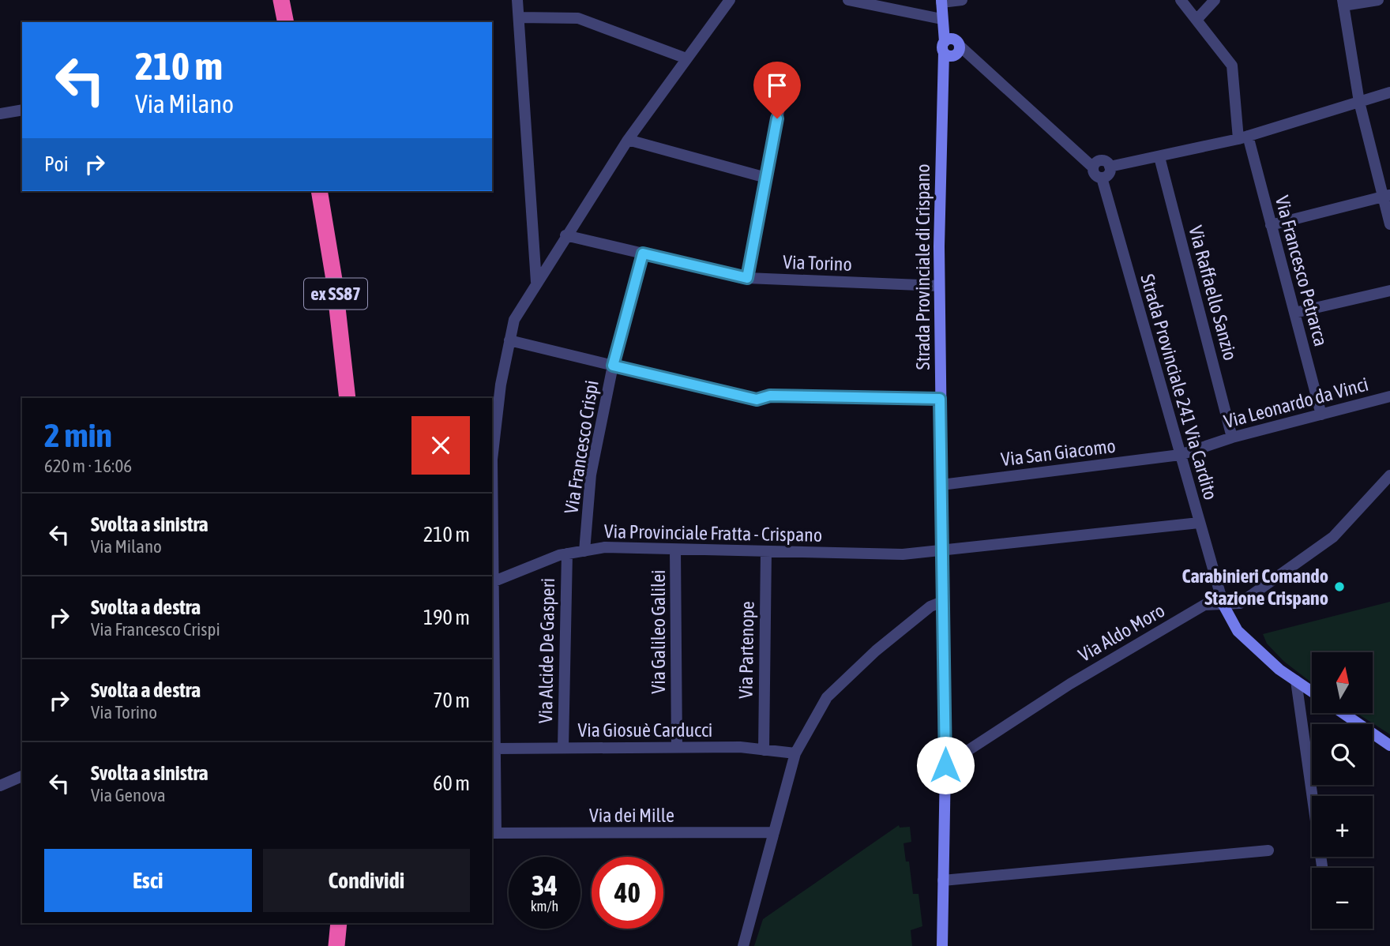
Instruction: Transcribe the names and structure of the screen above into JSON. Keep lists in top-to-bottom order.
{
  "streets": {
    "highway": ["ex SS87"],
    "street": [
      "Via Torino",
      "Strada Provinciale di Crispano",
      "Via Francesco Petrarca",
      "Via Raffaello Sanzio",
      "Strada Provinciale 241 Via Cardito",
      "Via Leonardo da Vinci",
      "Via Francesco Crispi",
      "Via San Giacomo",
      "Via Provinciale Fratta - Crispano",
      "Via Galileo Galilei",
      "Via Aldo Moro",
      "Via Partenope",
      "Via Alcide De Gasperi",
      "Via Giosuè Carducci",
      "Via dei Mille"
    ]
  },
  "crossings": [
    ["Via Torino", "Strada Provinciale di Crispano"],
    ["Via Torino", "Via Francesco Crispi"],
    ["Strada Provinciale di Crispano", "Via San Giacomo"],
    ["Strada Provinciale di Crispano", "Via Provinciale Fratta - Crispano"],
    ["Strada Provinciale di Crispano", "Via Aldo Moro"],
    ["Via Francesco Petrarca", "Via Leonardo da Vinci"],
    ["Via Raffaello Sanzio", "Via Leonardo da Vinci"],
    ["Strada Provinciale 241 Via Cardito", "Via Leonardo da Vinci"],
    ["Strada Provinciale 241 Via Cardito", "Via San Giacomo"],
    ["Strada Provinciale 241 Via Cardito", "Via Provinciale Fratta - Crispano"],
    ["Strada Provinciale 241 Via Cardito", "Via Aldo Moro"],
    ["Via Leonardo da Vinci", "Via San Giacomo"],
    ["Via Francesco Crispi", "Via Provinciale Fratta - Crispano"],
    ["Via Provinciale Fratta - Crispano", "Via Galileo Galilei"],
    ["Via Provinciale Fratta - Crispano", "Via Partenope"],
    ["Via Provinciale Fratta - Crispano", "Via Alcide De Gasperi"],
    ["Via Galileo Galilei", "Via Giosuè Carducci"],
    ["Via Partenope", "Via Giosuè Carducci"],
    ["Via Alcide De Gasperi", "Via Giosuè Carducci"]
  ],
  "places": ["Carabinieri Comando Stazione Crispano"],
  "north": "top",
  "page": {
    "turn": ["210 m", "Via Milano"],
    "then": "Poi",
    "heading": ["2 min", "620 m · 16:06"],
    "list": [
      {
        "name": "Svolta a sinistra",
        "note": "Via Milano",
        "value": "210 m"
      },
      {
        "name": "Svolta a destra",
        "note": "Via Francesco Crispi",
        "value": "190 m"
      },
      {
        "name": "Svolta a destra",
        "note": "Via Torino",
        "value": "70 m"
      },
      {
        "name": "Svolta a sinistra",
        "note": "Via Genova",
        "value": "60 m"
      }
    ],
    "map_buttons": ["+", "−"],
    "buttons": ["Esci", "Condividi"],
    "speed": "34 km/h",
    "limit": "40"
  }
}
